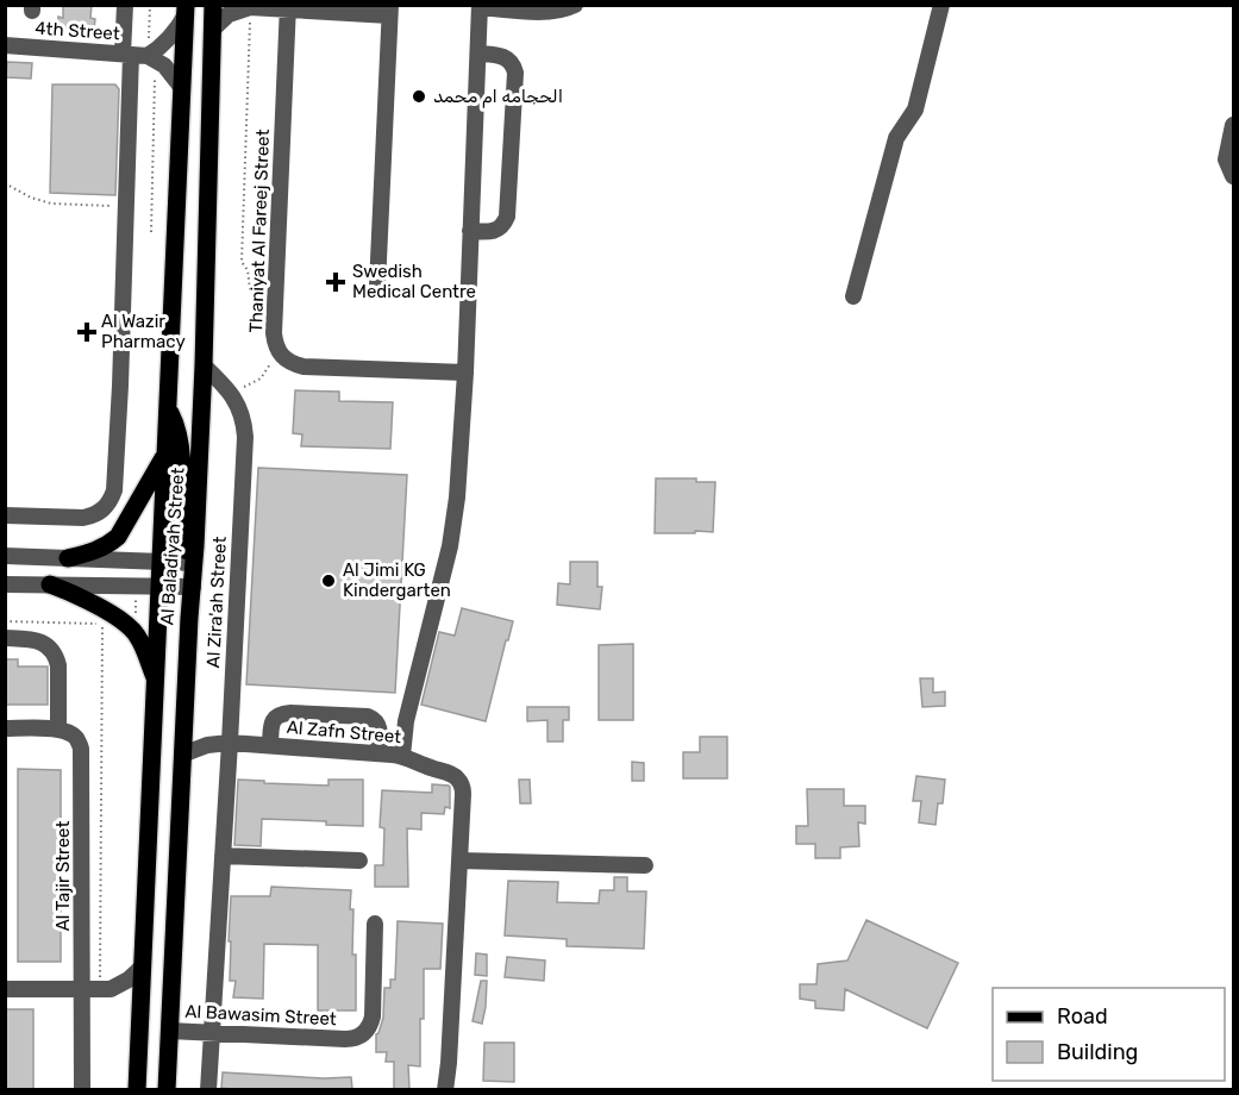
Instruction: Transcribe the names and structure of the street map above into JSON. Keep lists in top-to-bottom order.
{
  "streets": {
    "main road": ["Al Baladiyah Street"],
    "street": [
      "4th Street",
      "Thaniyat Al Fareej Street",
      "Al Zira'ah Street",
      "Al Zafn Street",
      "Al Tajir Street",
      "Al Bawasim Street"
    ]
  },
  "crossings": [
    ["Al Baladiyah Street", "Al Zira'ah Street"],
    ["Al Baladiyah Street", "Al Zafn Street"],
    ["Al Baladiyah Street", "Al Bawasim Street"],
    ["Al Zira'ah Street", "Al Zafn Street"],
    ["Al Zira'ah Street", "Al Bawasim Street"]
  ],
  "places": {
    "other": ["الحجامه ام محمد", "Al Jimi KG Kindergarten"],
    "health": ["Swedish Medical Centre", "Al Wazir Pharmacy"]
  },
  "legend": ["Road", "Building"]
}
